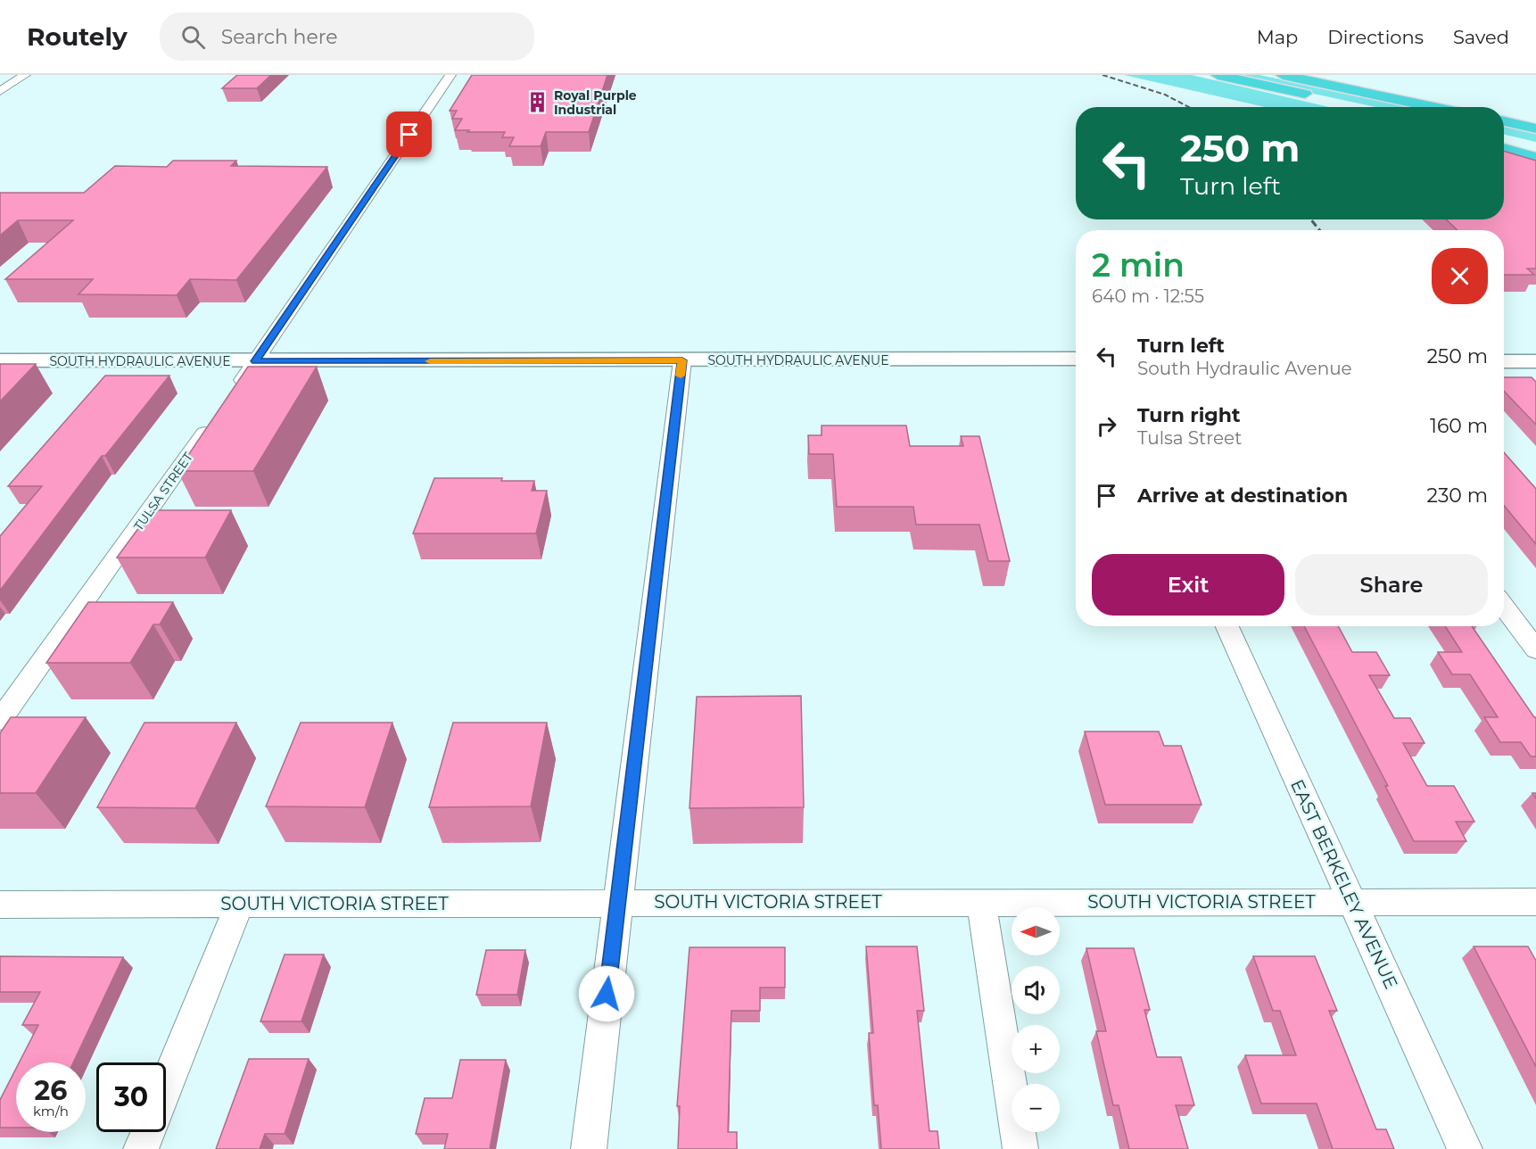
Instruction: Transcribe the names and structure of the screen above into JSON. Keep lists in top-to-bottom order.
{
  "streets": {
    "street": [
      "SOUTH HYDRAULIC AVENUE",
      "TULSA STREET",
      "EAST BERKELEY AVENUE",
      "SOUTH VICTORIA STREET"
    ]
  },
  "crossings": [
    ["EAST BERKELEY AVENUE", "SOUTH VICTORIA STREET"]
  ],
  "places": {
    "building": ["Royal Purple Industrial"]
  },
  "north": "left",
  "page": {
    "header": "Routely",
    "search": "Search here",
    "nav": ["Map", "Directions", "Saved"],
    "turn": ["250 m", "Turn left"],
    "heading": ["2 min", "640 m · 12:55"],
    "list": [
      {
        "name": "Turn left",
        "note": "South Hydraulic Avenue",
        "value": "250 m"
      },
      {
        "name": "Turn right",
        "note": "Tulsa Street",
        "value": "160 m"
      },
      {
        "name": "Arrive at destination",
        "value": "230 m"
      }
    ],
    "buttons": ["Exit", "Share"],
    "map_buttons": ["+", "−"],
    "speed": "26 km/h",
    "limit": "30"
  }
}
